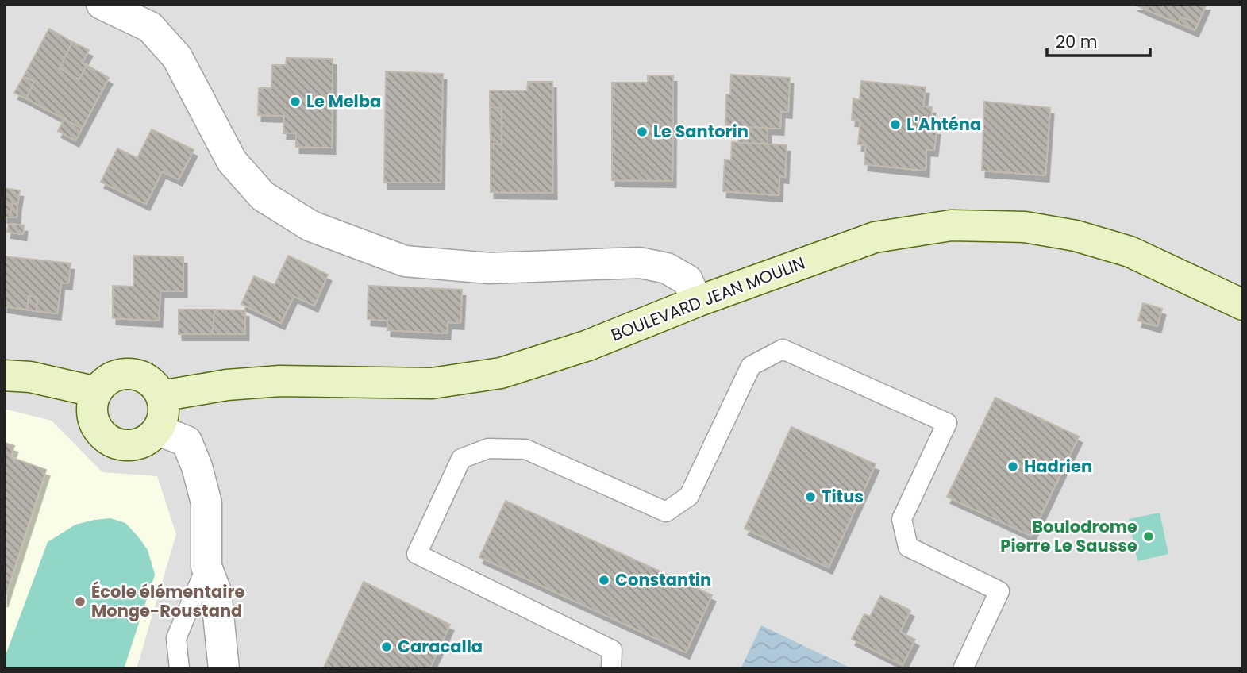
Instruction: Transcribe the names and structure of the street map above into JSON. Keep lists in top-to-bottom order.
{
  "streets": {
    "street": ["BOULEVARD JEAN MOULIN"]
  },
  "places": [
    "Le Melba",
    "L'Ahténa",
    "Le Santorin",
    "Hadrien",
    "Titus",
    "Boulodrome Pierre Le Sausse",
    "Constantin",
    "École élémentaire Monge-Roustand",
    "Caracalla"
  ],
  "scale_bar": "20 m"
}
